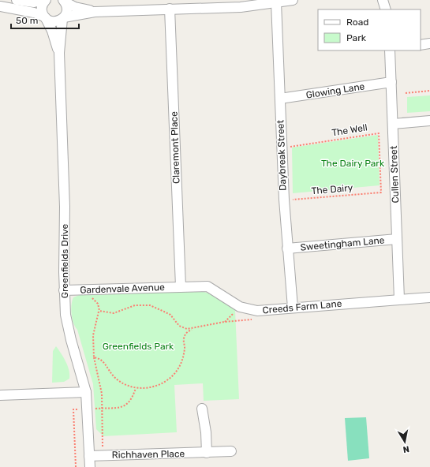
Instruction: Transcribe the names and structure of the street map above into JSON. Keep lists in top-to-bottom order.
{
  "streets": {
    "street": [
      "Glowing Lane",
      "Claremont Place",
      "Daybreak Street",
      "Cullen Street",
      "Sweetingham Lane",
      "Greenfields Drive",
      "Gardenvale Avenue",
      "Creeds Farm Lane",
      "Richhaven Place"
    ],
    "path": ["The Well", "The Dairy"]
  },
  "crossings": [
    ["Glowing Lane", "Daybreak Street"],
    ["Glowing Lane", "Cullen Street"],
    ["The Well", "Daybreak Street"],
    ["The Well", "The Dairy"],
    ["Claremont Place", "Gardenvale Avenue"],
    ["Claremont Place", "Creeds Farm Lane"],
    ["Daybreak Street", "The Dairy"],
    ["Daybreak Street", "Sweetingham Lane"],
    ["Daybreak Street", "Creeds Farm Lane"],
    ["Cullen Street", "Sweetingham Lane"],
    ["Cullen Street", "Creeds Farm Lane"],
    ["Greenfields Drive", "Gardenvale Avenue"],
    ["Greenfields Drive", "Richhaven Place"],
    ["Gardenvale Avenue", "Creeds Farm Lane"]
  ],
  "parks": ["The Dairy Park", "Greenfields Park"],
  "legend": ["Road", "Park"],
  "scale_bar": "50 m",
  "north": "bottom"
}
